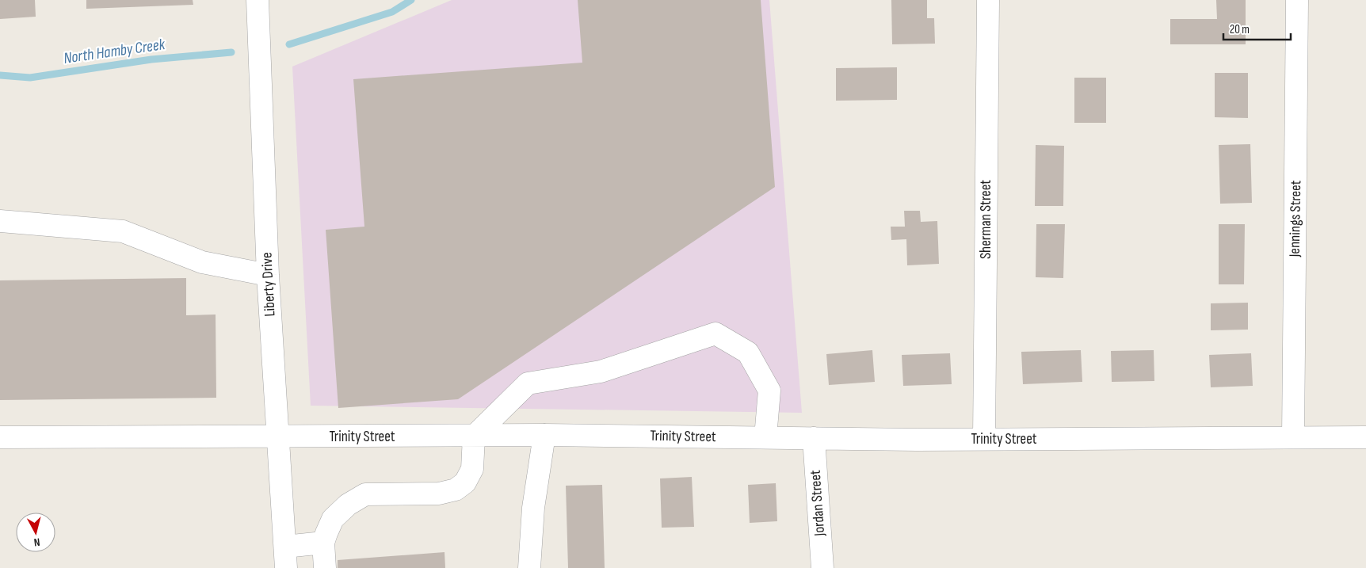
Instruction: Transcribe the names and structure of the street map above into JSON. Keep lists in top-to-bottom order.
{
  "streets": {
    "street": [
      "Jennings Street",
      "Sherman Street",
      "Liberty Drive",
      "Trinity Street",
      "Jordan Street"
    ]
  },
  "crossings": [
    ["Jennings Street", "Trinity Street"],
    ["Sherman Street", "Trinity Street"],
    ["Liberty Drive", "Trinity Street"],
    ["Trinity Street", "Jordan Street"]
  ],
  "water": ["North Hamby Creek"],
  "scale_bar": "20 m",
  "north": "bottom"
}
